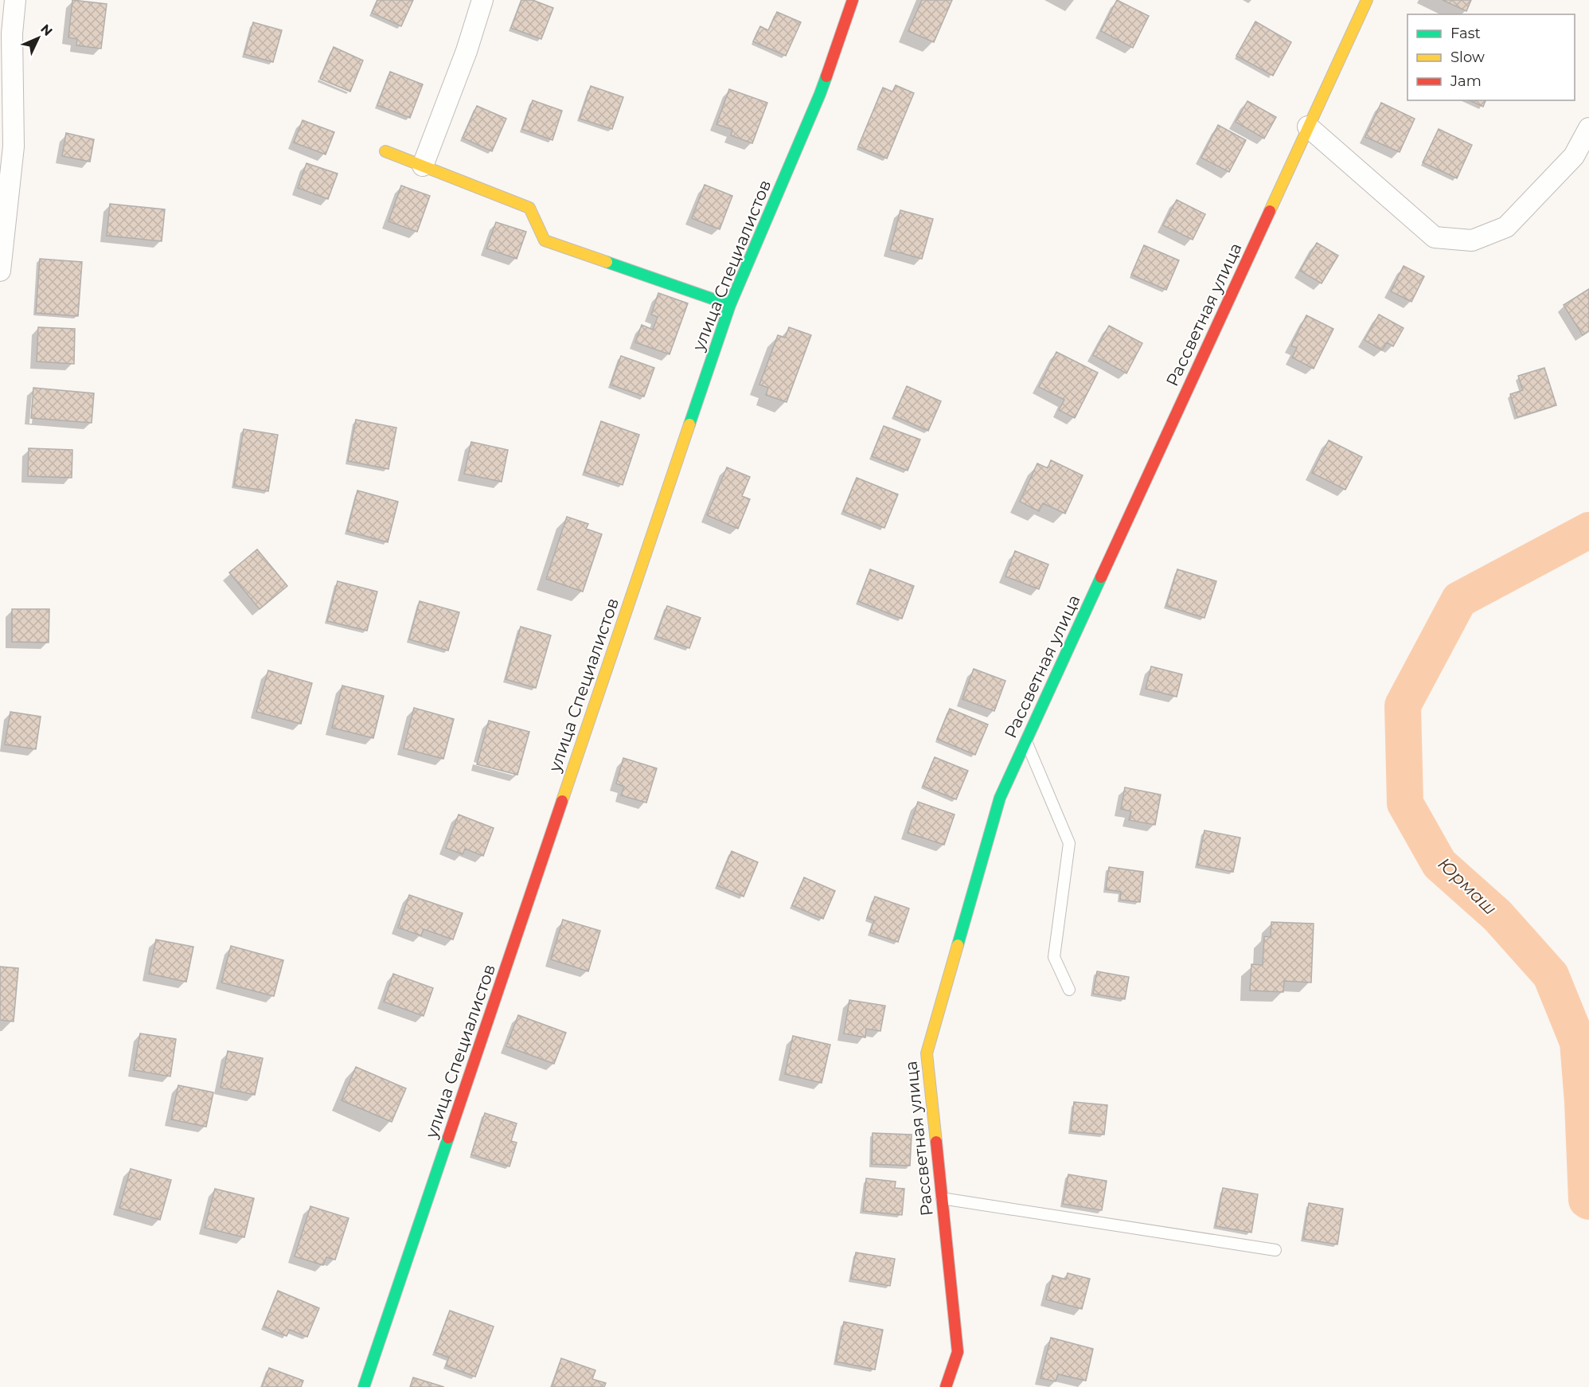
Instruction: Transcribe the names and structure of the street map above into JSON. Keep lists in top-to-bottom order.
{
  "streets": {
    "street": ["улица Специалистов", "Рассветная улица"]
  },
  "water": ["Юрмаш"],
  "legend": ["Fast", "Slow", "Jam"],
  "north": "top right"
}
